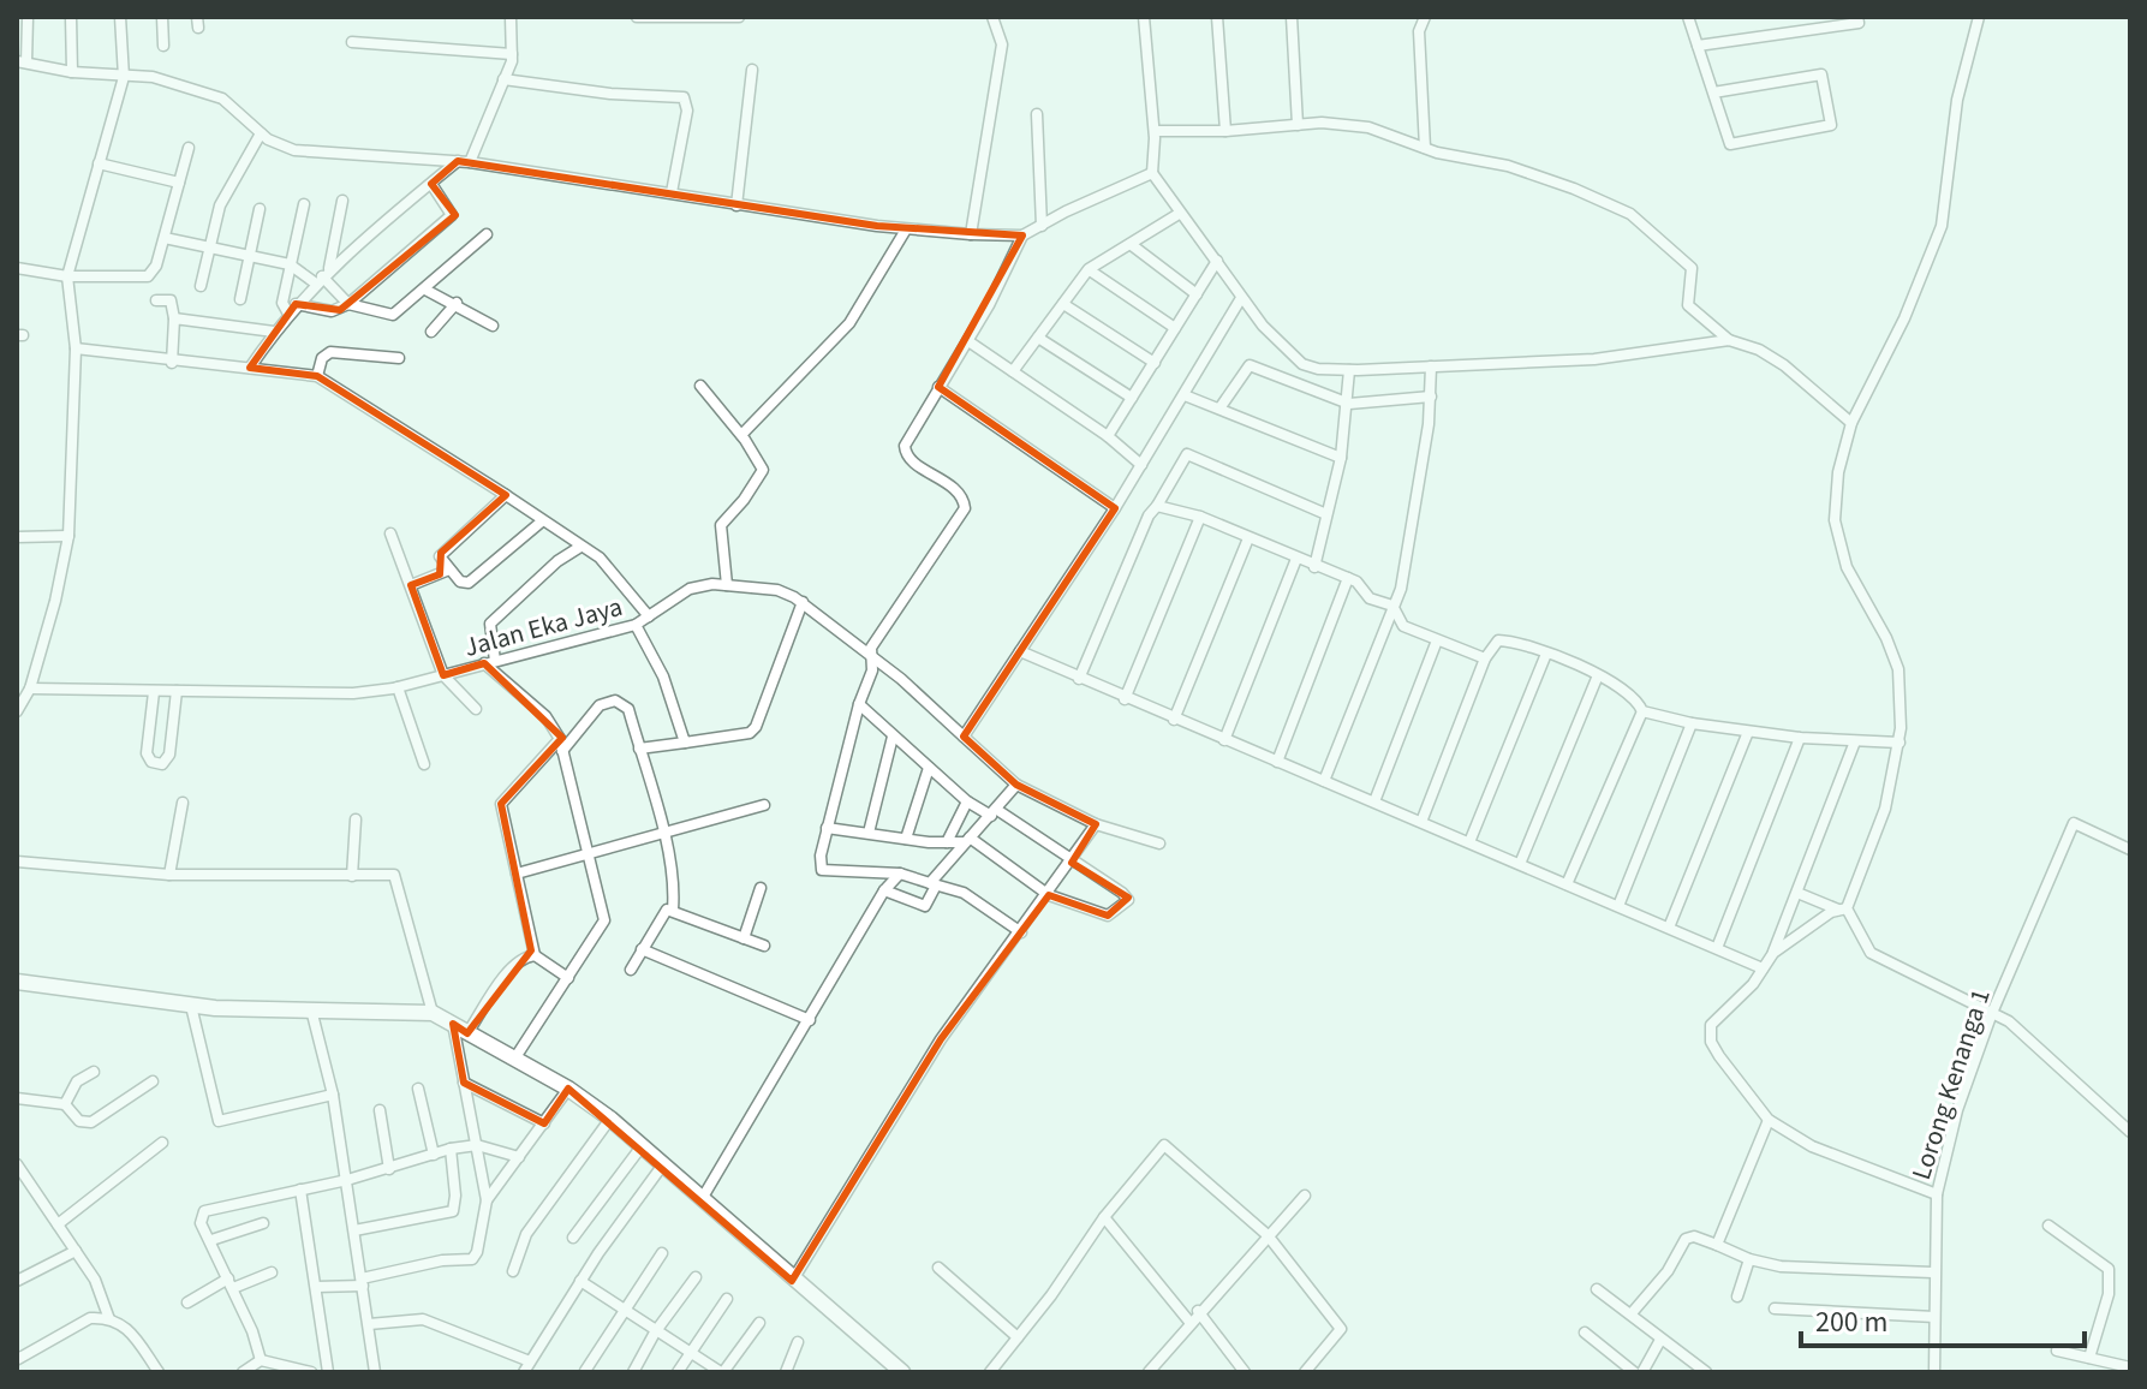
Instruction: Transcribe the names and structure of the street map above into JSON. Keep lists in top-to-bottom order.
{
  "streets": {
    "street": ["Jalan Eka Jaya", "Lorong Kenanga 1"]
  },
  "scale_bar": "200 m"
}
